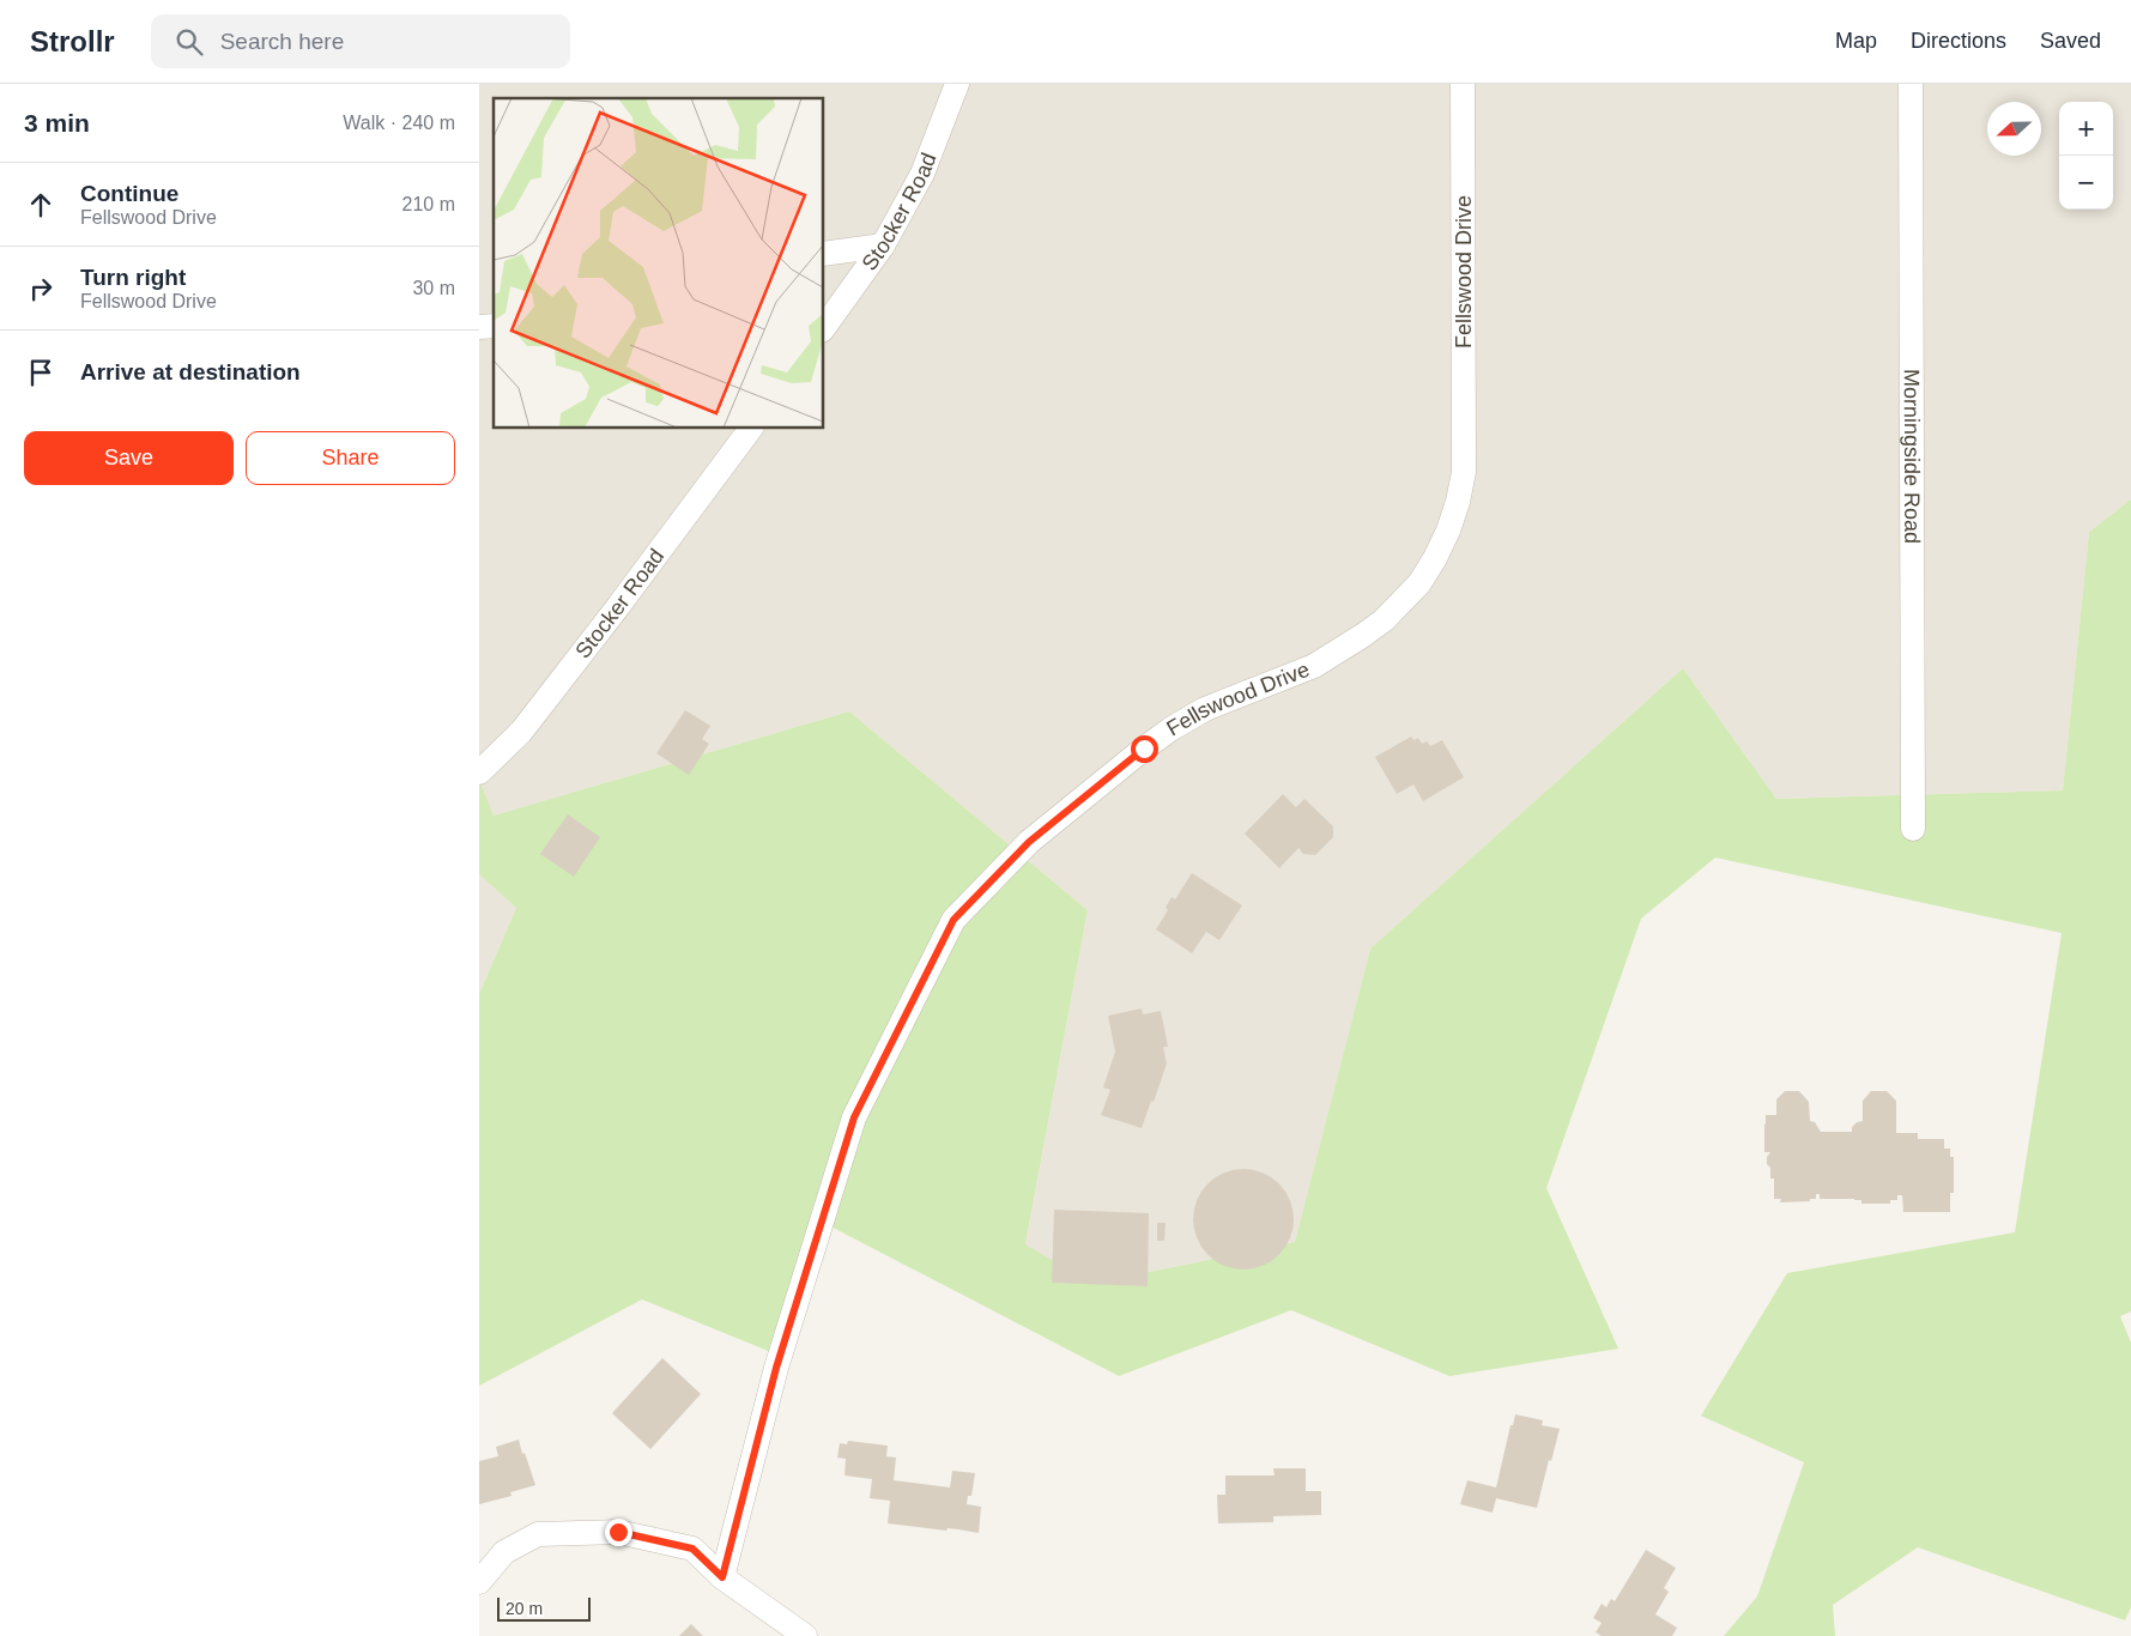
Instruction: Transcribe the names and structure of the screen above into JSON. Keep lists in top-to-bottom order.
{
  "streets": {
    "street": ["Stocker Road", "Fellswood Drive", "Morningside Road"]
  },
  "scale_bar": "20 m",
  "north": "left",
  "page": {
    "header": "Strollr",
    "search": "Search here",
    "nav": ["Map", "Directions", "Saved"],
    "heading": ["3 min", "Walk · 240 m"],
    "map_buttons": ["+", "−"],
    "list": [
      ["Continue", "Fellswood Drive", "210 m"],
      ["Turn right", "Fellswood Drive", "30 m"],
      "Arrive at destination"
    ],
    "buttons": ["Save", "Share"],
    "scale": "20 m"
  }
}
